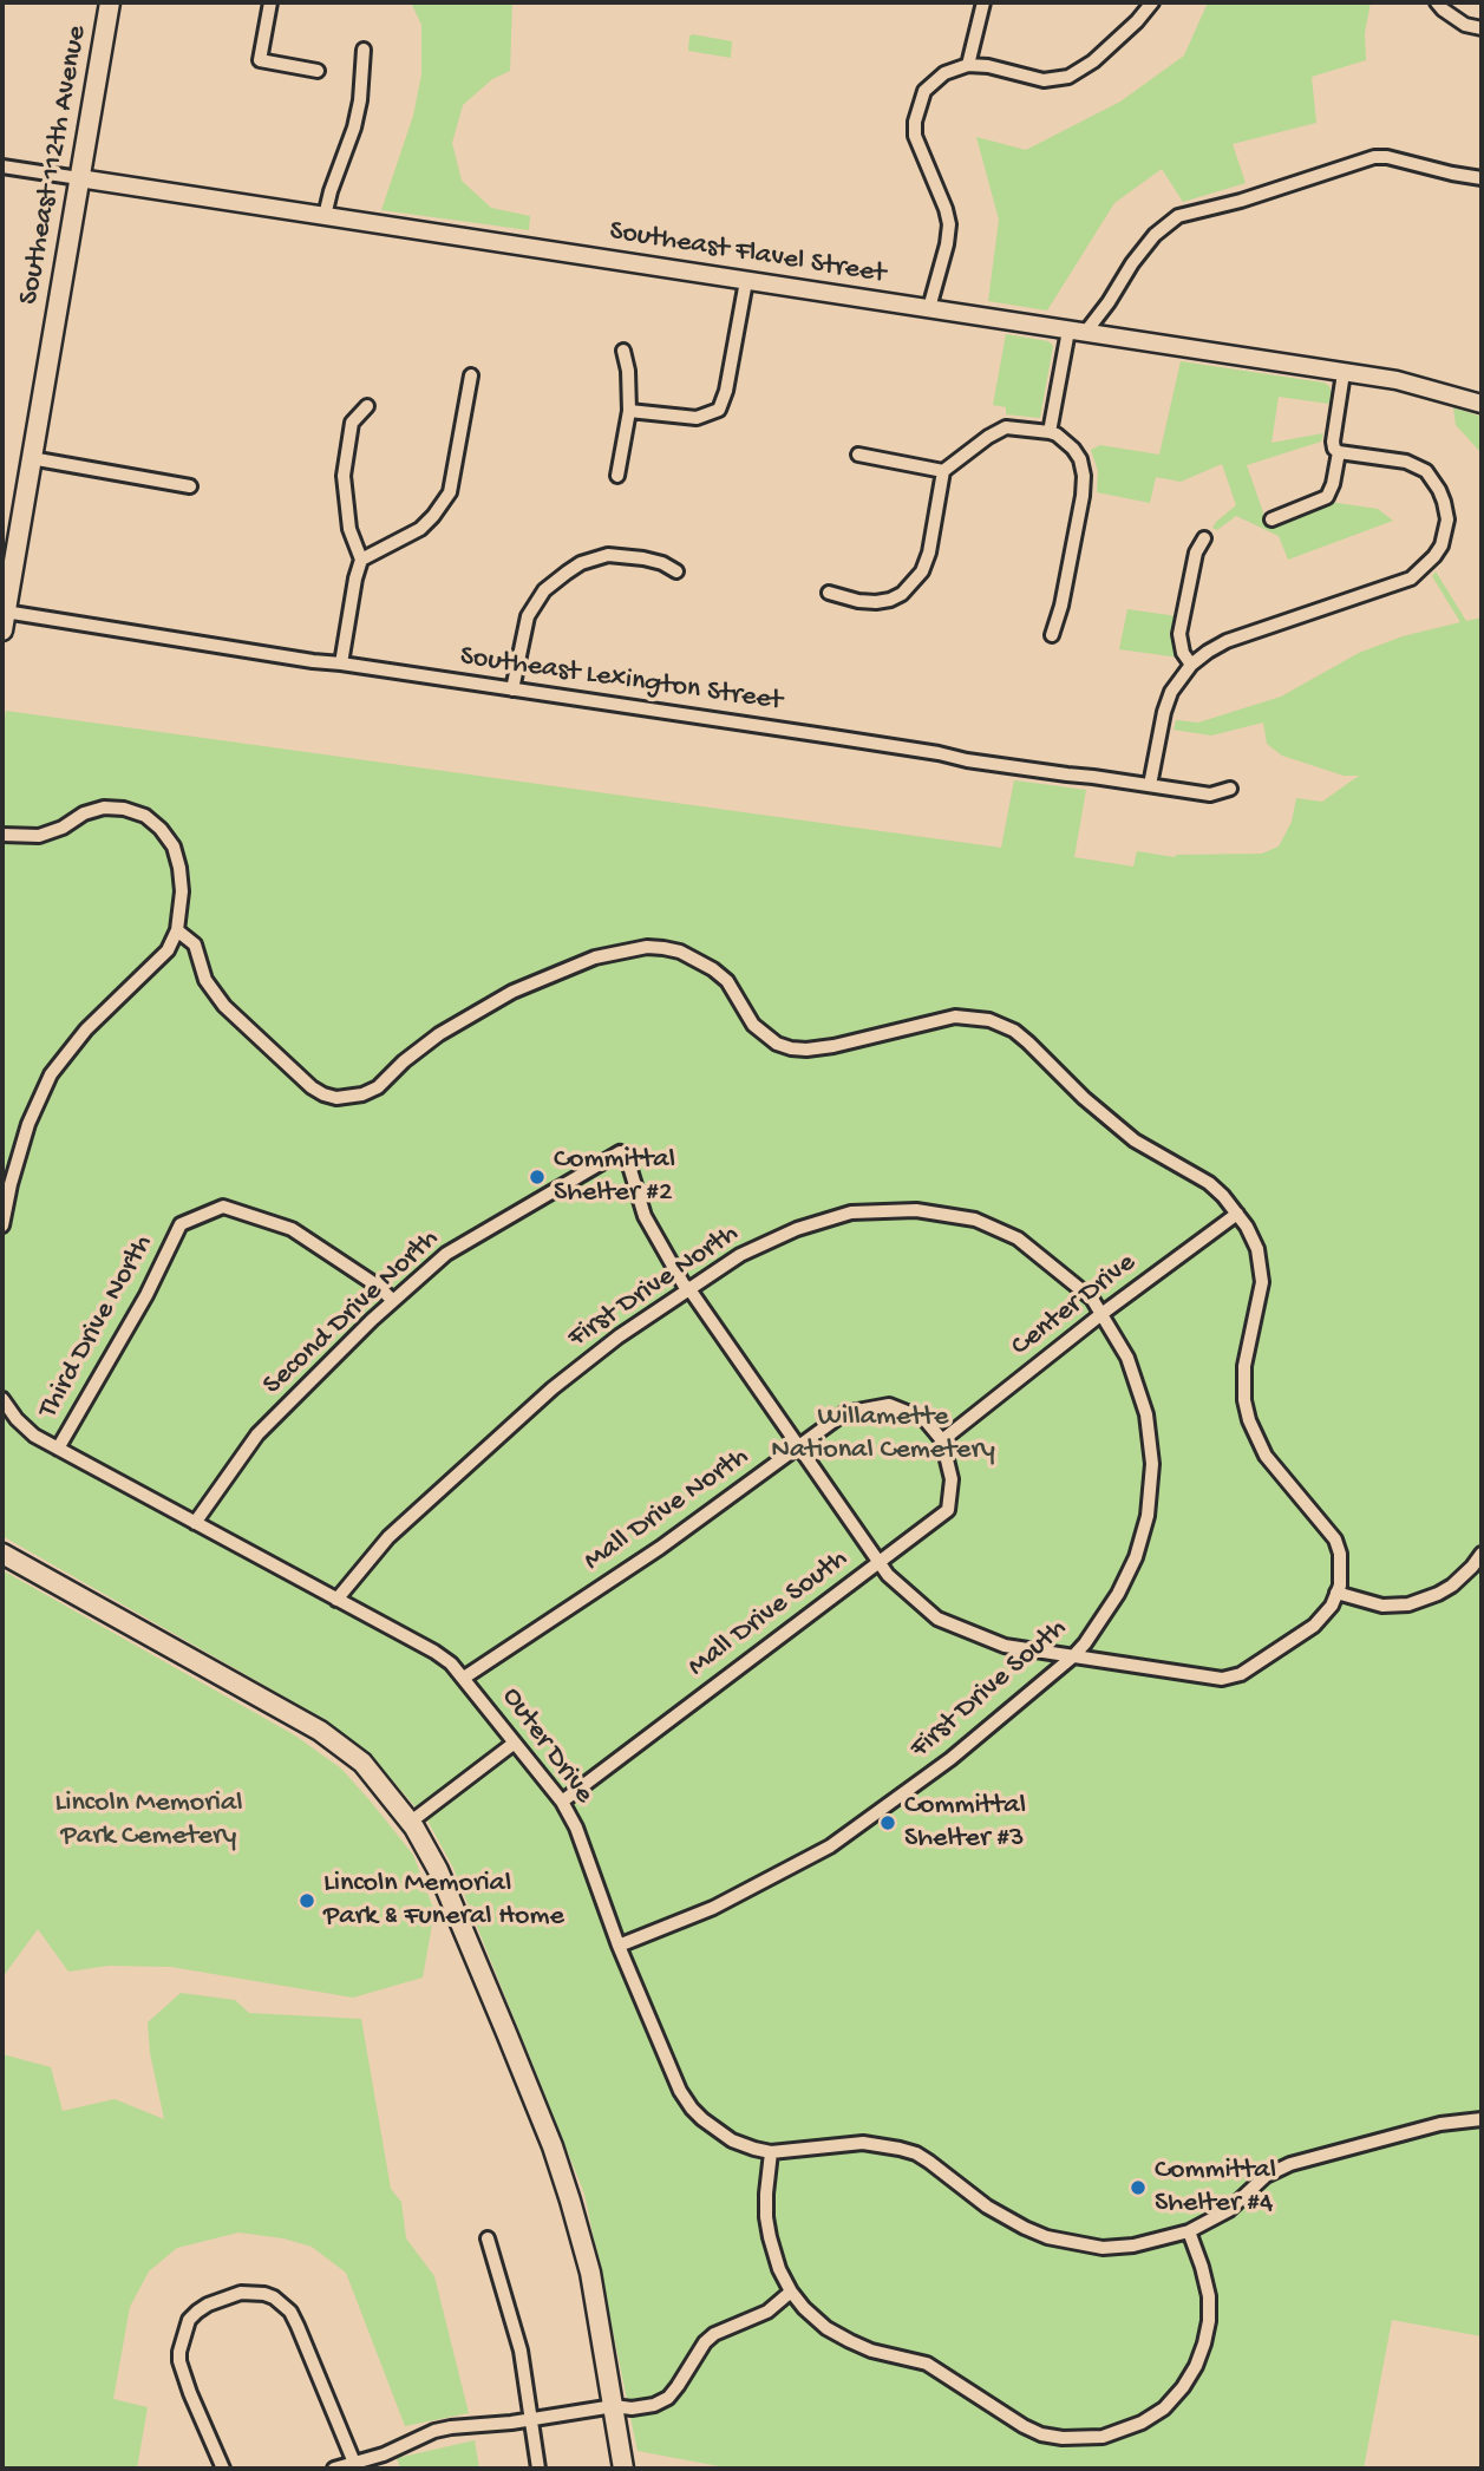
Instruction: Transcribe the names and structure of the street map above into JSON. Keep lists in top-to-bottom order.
{
  "streets": {
    "main road": ["Southeast 112th Avenue"],
    "street": [
      "Southeast Flavel Street",
      "Southeast Lexington Street",
      "First Drive North",
      "Center Drive",
      "Second Drive North",
      "Third Drive North",
      "Mall Drive North",
      "Mall Drive South",
      "First Drive South",
      "Outer Drive"
    ]
  },
  "crossings": [
    ["Southeast 112th Avenue", "Southeast Flavel Street"],
    ["Southeast 112th Avenue", "Southeast Lexington Street"],
    ["First Drive North", "Center Drive"],
    ["First Drive North", "Second Drive North"],
    ["First Drive North", "First Drive South"],
    ["First Drive North", "Outer Drive"],
    ["Center Drive", "Mall Drive North"],
    ["Center Drive", "Mall Drive South"],
    ["Center Drive", "First Drive South"],
    ["Second Drive North", "Third Drive North"],
    ["Second Drive North", "Outer Drive"],
    ["Third Drive North", "Outer Drive"],
    ["Mall Drive North", "Mall Drive South"],
    ["Mall Drive North", "Outer Drive"],
    ["Mall Drive South", "Outer Drive"],
    ["First Drive South", "Outer Drive"]
  ],
  "parks": ["Willamette National Cemetery", "Lincoln Memorial Park Cemetery"],
  "places": [
    "Committal Shelter #2",
    "Committal Shelter #3",
    "Lincoln Memorial Park & Funeral Home",
    "Committal Shelter #4"
  ]
}
